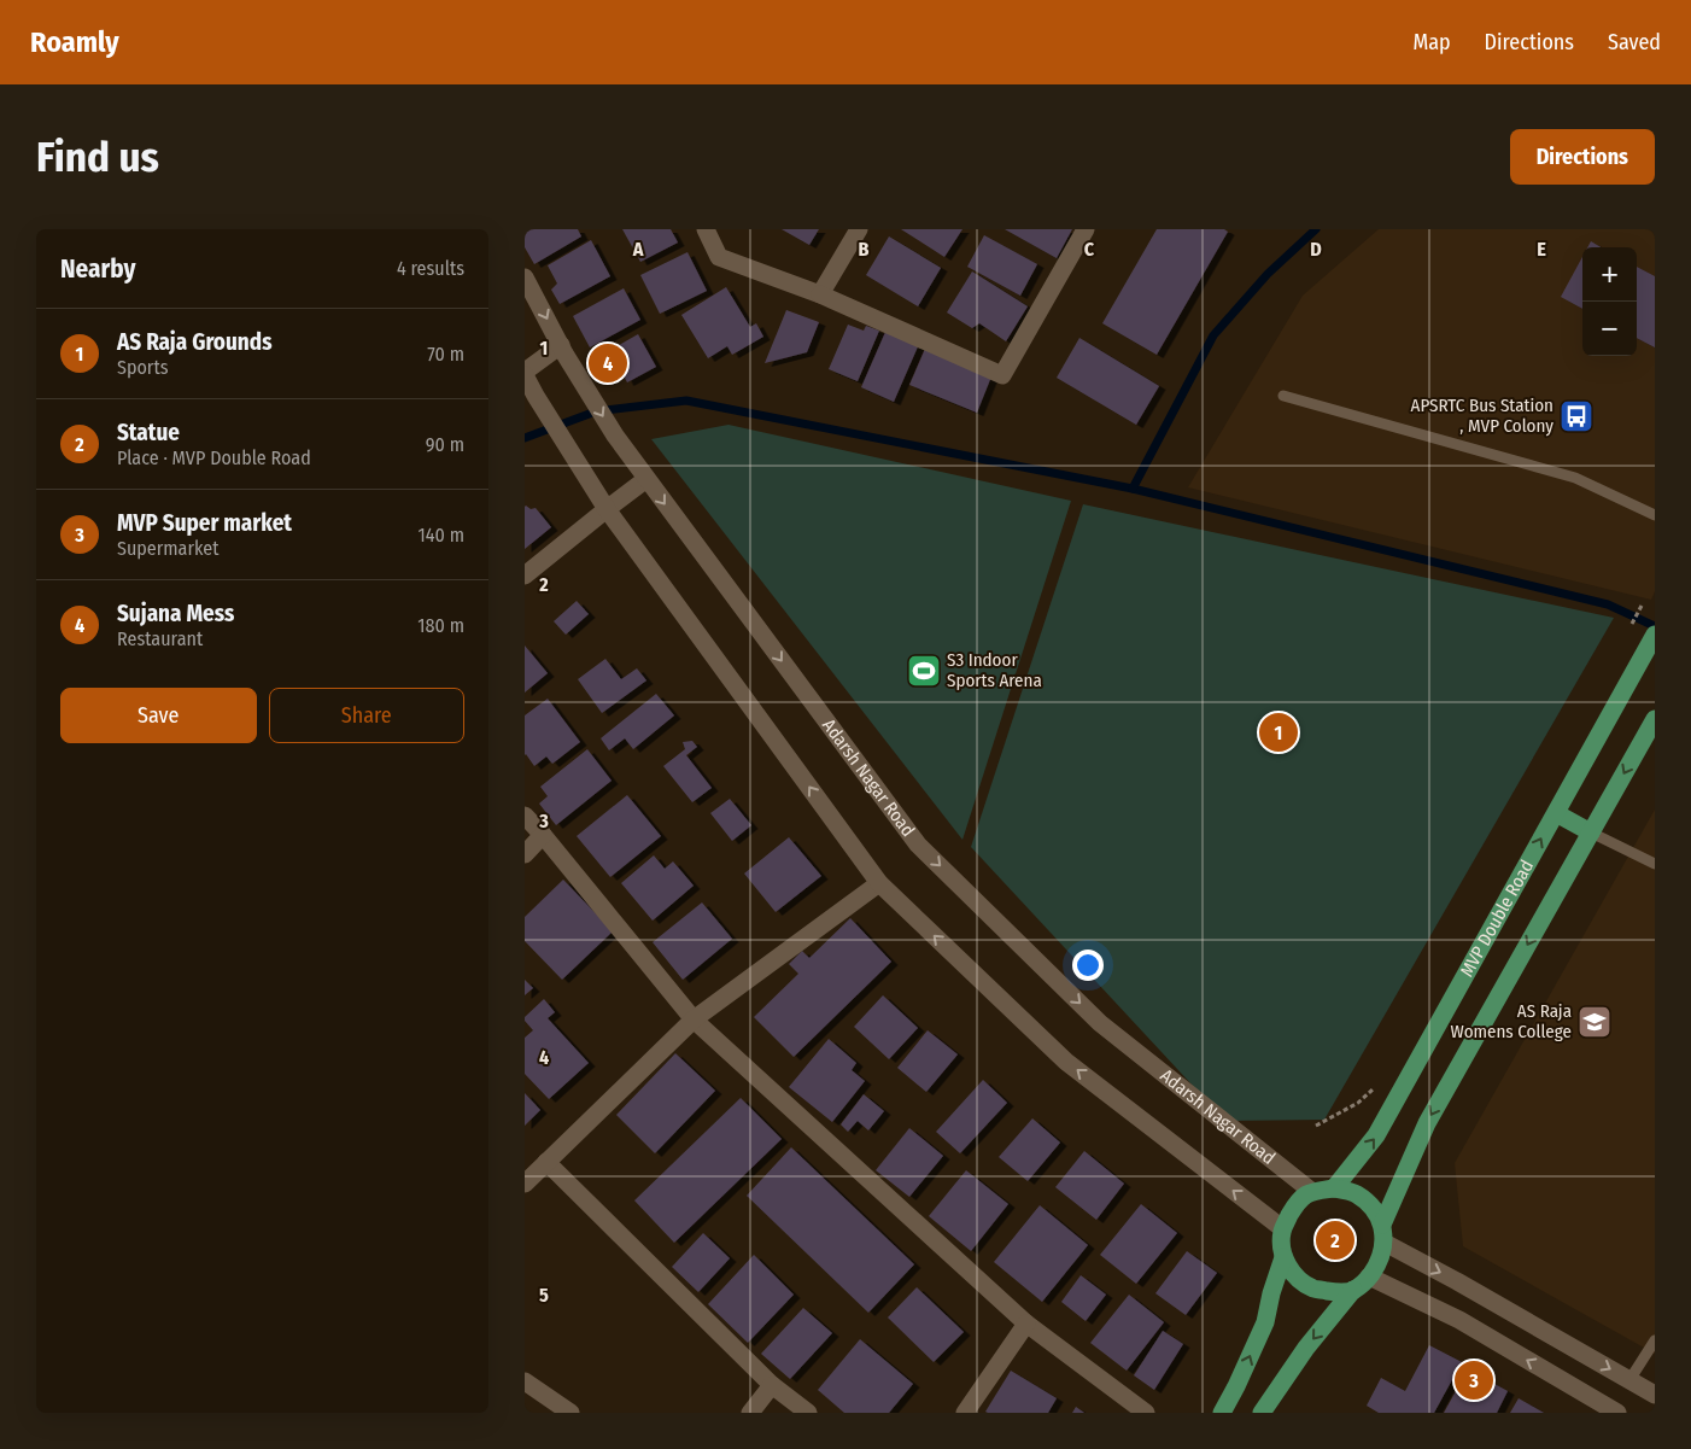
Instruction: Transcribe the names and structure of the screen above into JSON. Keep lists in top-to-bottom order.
{
  "streets": {
    "main road": ["MVP Double Road"],
    "street": ["Adarsh Nagar Road"]
  },
  "crossings": [
    ["Adarsh Nagar Road", "MVP Double Road"]
  ],
  "places": {
    "bus stop": ["APSRTC Bus Station , MVP Colony"],
    "sports": ["S3 Indoor Sports Arena"],
    "school or university": ["AS Raja Womens College"]
  },
  "page": {
    "header": "Roamly",
    "nav": ["Map", "Directions", "Saved"],
    "buttons": [
      "Directions",
      ["Save", "Share"]
    ],
    "title": "Find us",
    "heading": ["Nearby", "4 results"],
    "map_buttons": ["+", "−"],
    "list": [
      {
        "mark": "1",
        "name": "AS Raja Grounds",
        "note": "Sports",
        "value": "70 m"
      },
      {
        "mark": "2",
        "name": "Statue",
        "note": "Place · MVP Double Road",
        "value": "90 m"
      },
      {
        "mark": "3",
        "name": "MVP Super market",
        "note": "Supermarket",
        "value": "140 m"
      },
      {
        "mark": "4",
        "name": "Sujana Mess",
        "note": "Restaurant",
        "value": "180 m"
      }
    ],
    "pins": [
      "4",
      "1",
      "2",
      "3"
    ]
  },
  "grid": {
    "columns": [
      "A",
      "B",
      "C",
      "D",
      "E"
    ],
    "rows": [
      "1",
      "2",
      "3",
      "4",
      "5"
    ]
  }
}
